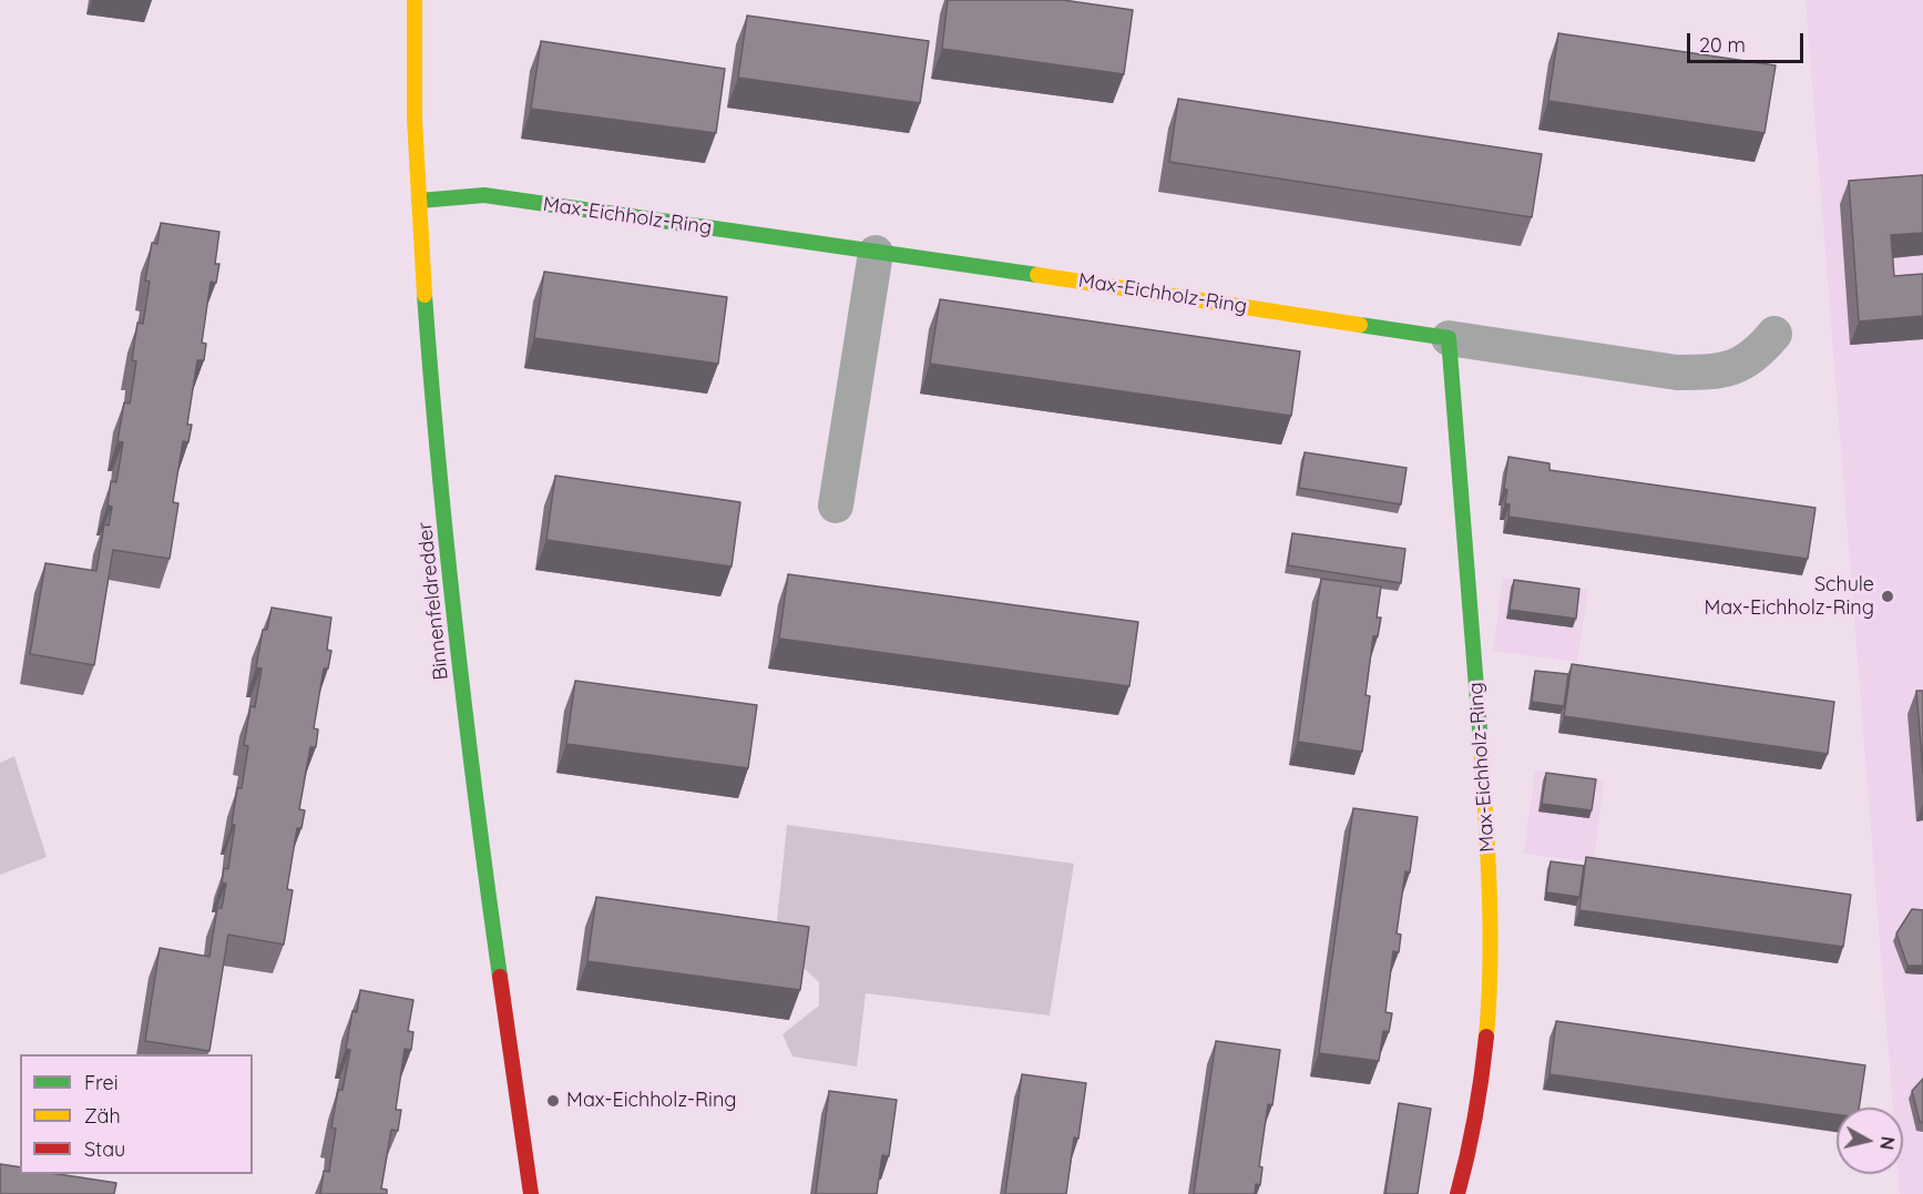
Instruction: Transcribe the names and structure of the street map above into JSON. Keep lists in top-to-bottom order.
{
  "streets": {
    "street": ["Max-Eichholz-Ring", "Binnenfeldredder"]
  },
  "crossings": [
    ["Max-Eichholz-Ring", "Binnenfeldredder"]
  ],
  "places": ["Schule Max-Eichholz-Ring", "Max-Eichholz-Ring"],
  "legend": ["Frei", "Zäh", "Stau"],
  "scale_bar": "20 m",
  "north": "right"
}
